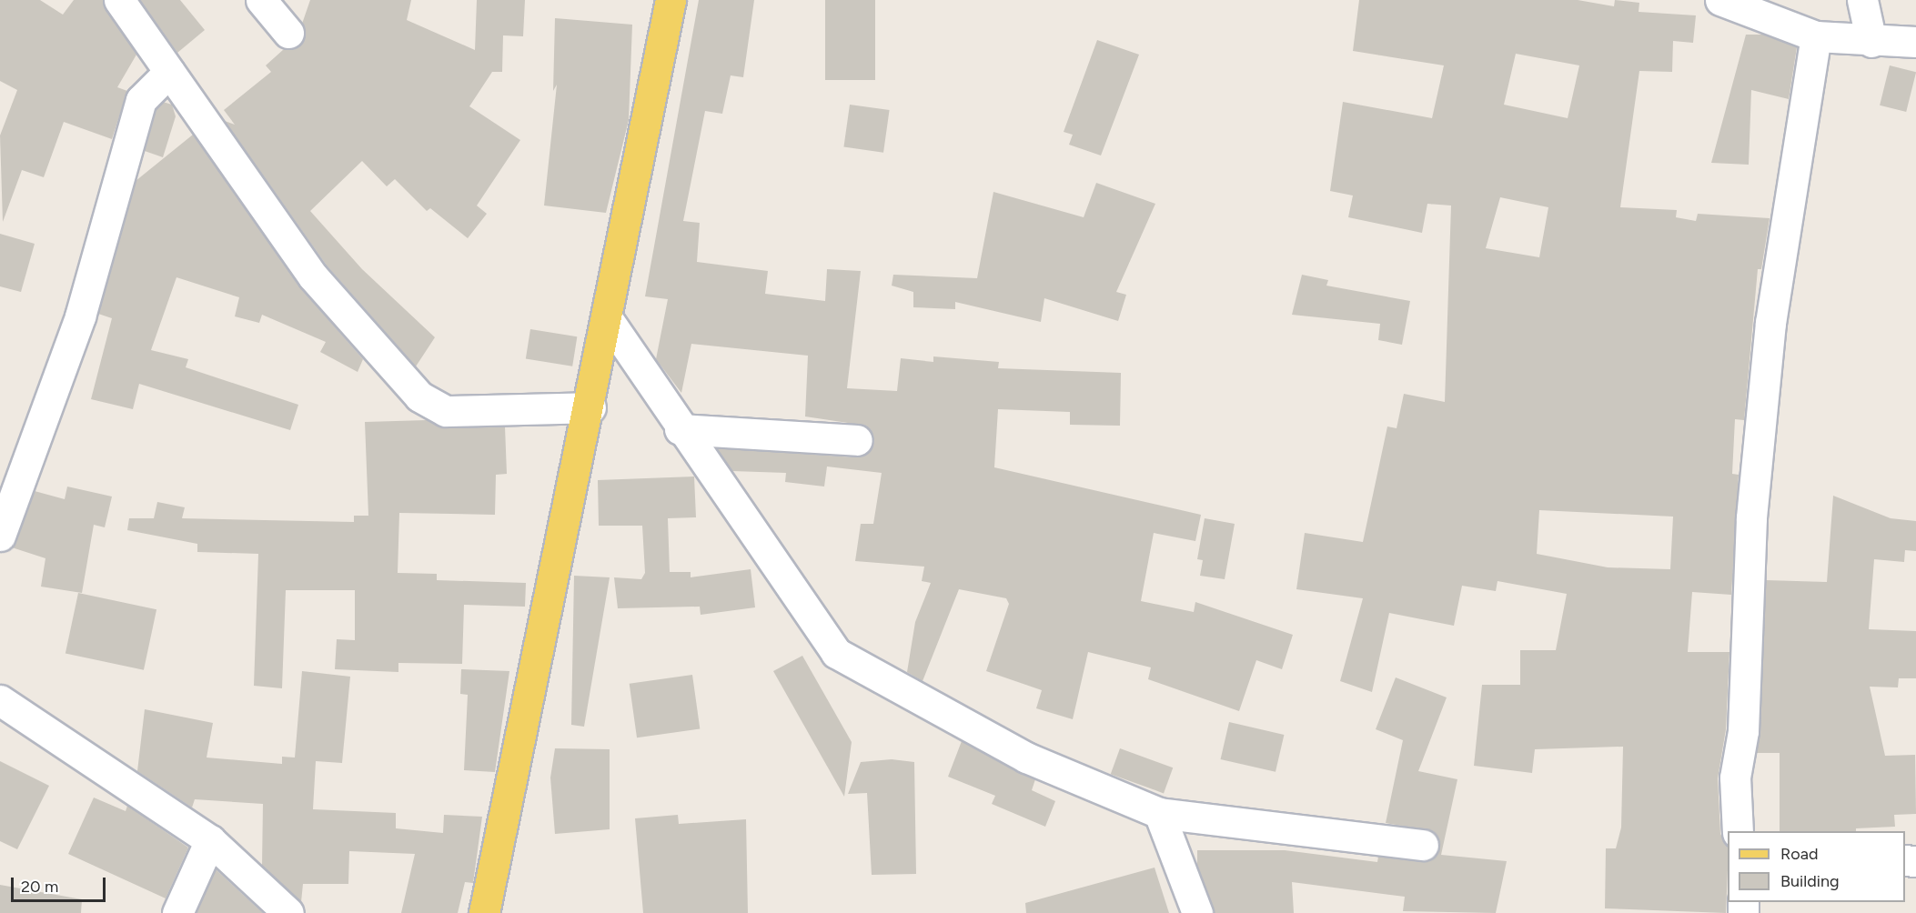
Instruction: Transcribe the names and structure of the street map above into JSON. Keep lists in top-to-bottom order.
{
  "legend": ["Road", "Building"],
  "scale_bar": "20 m"
}
